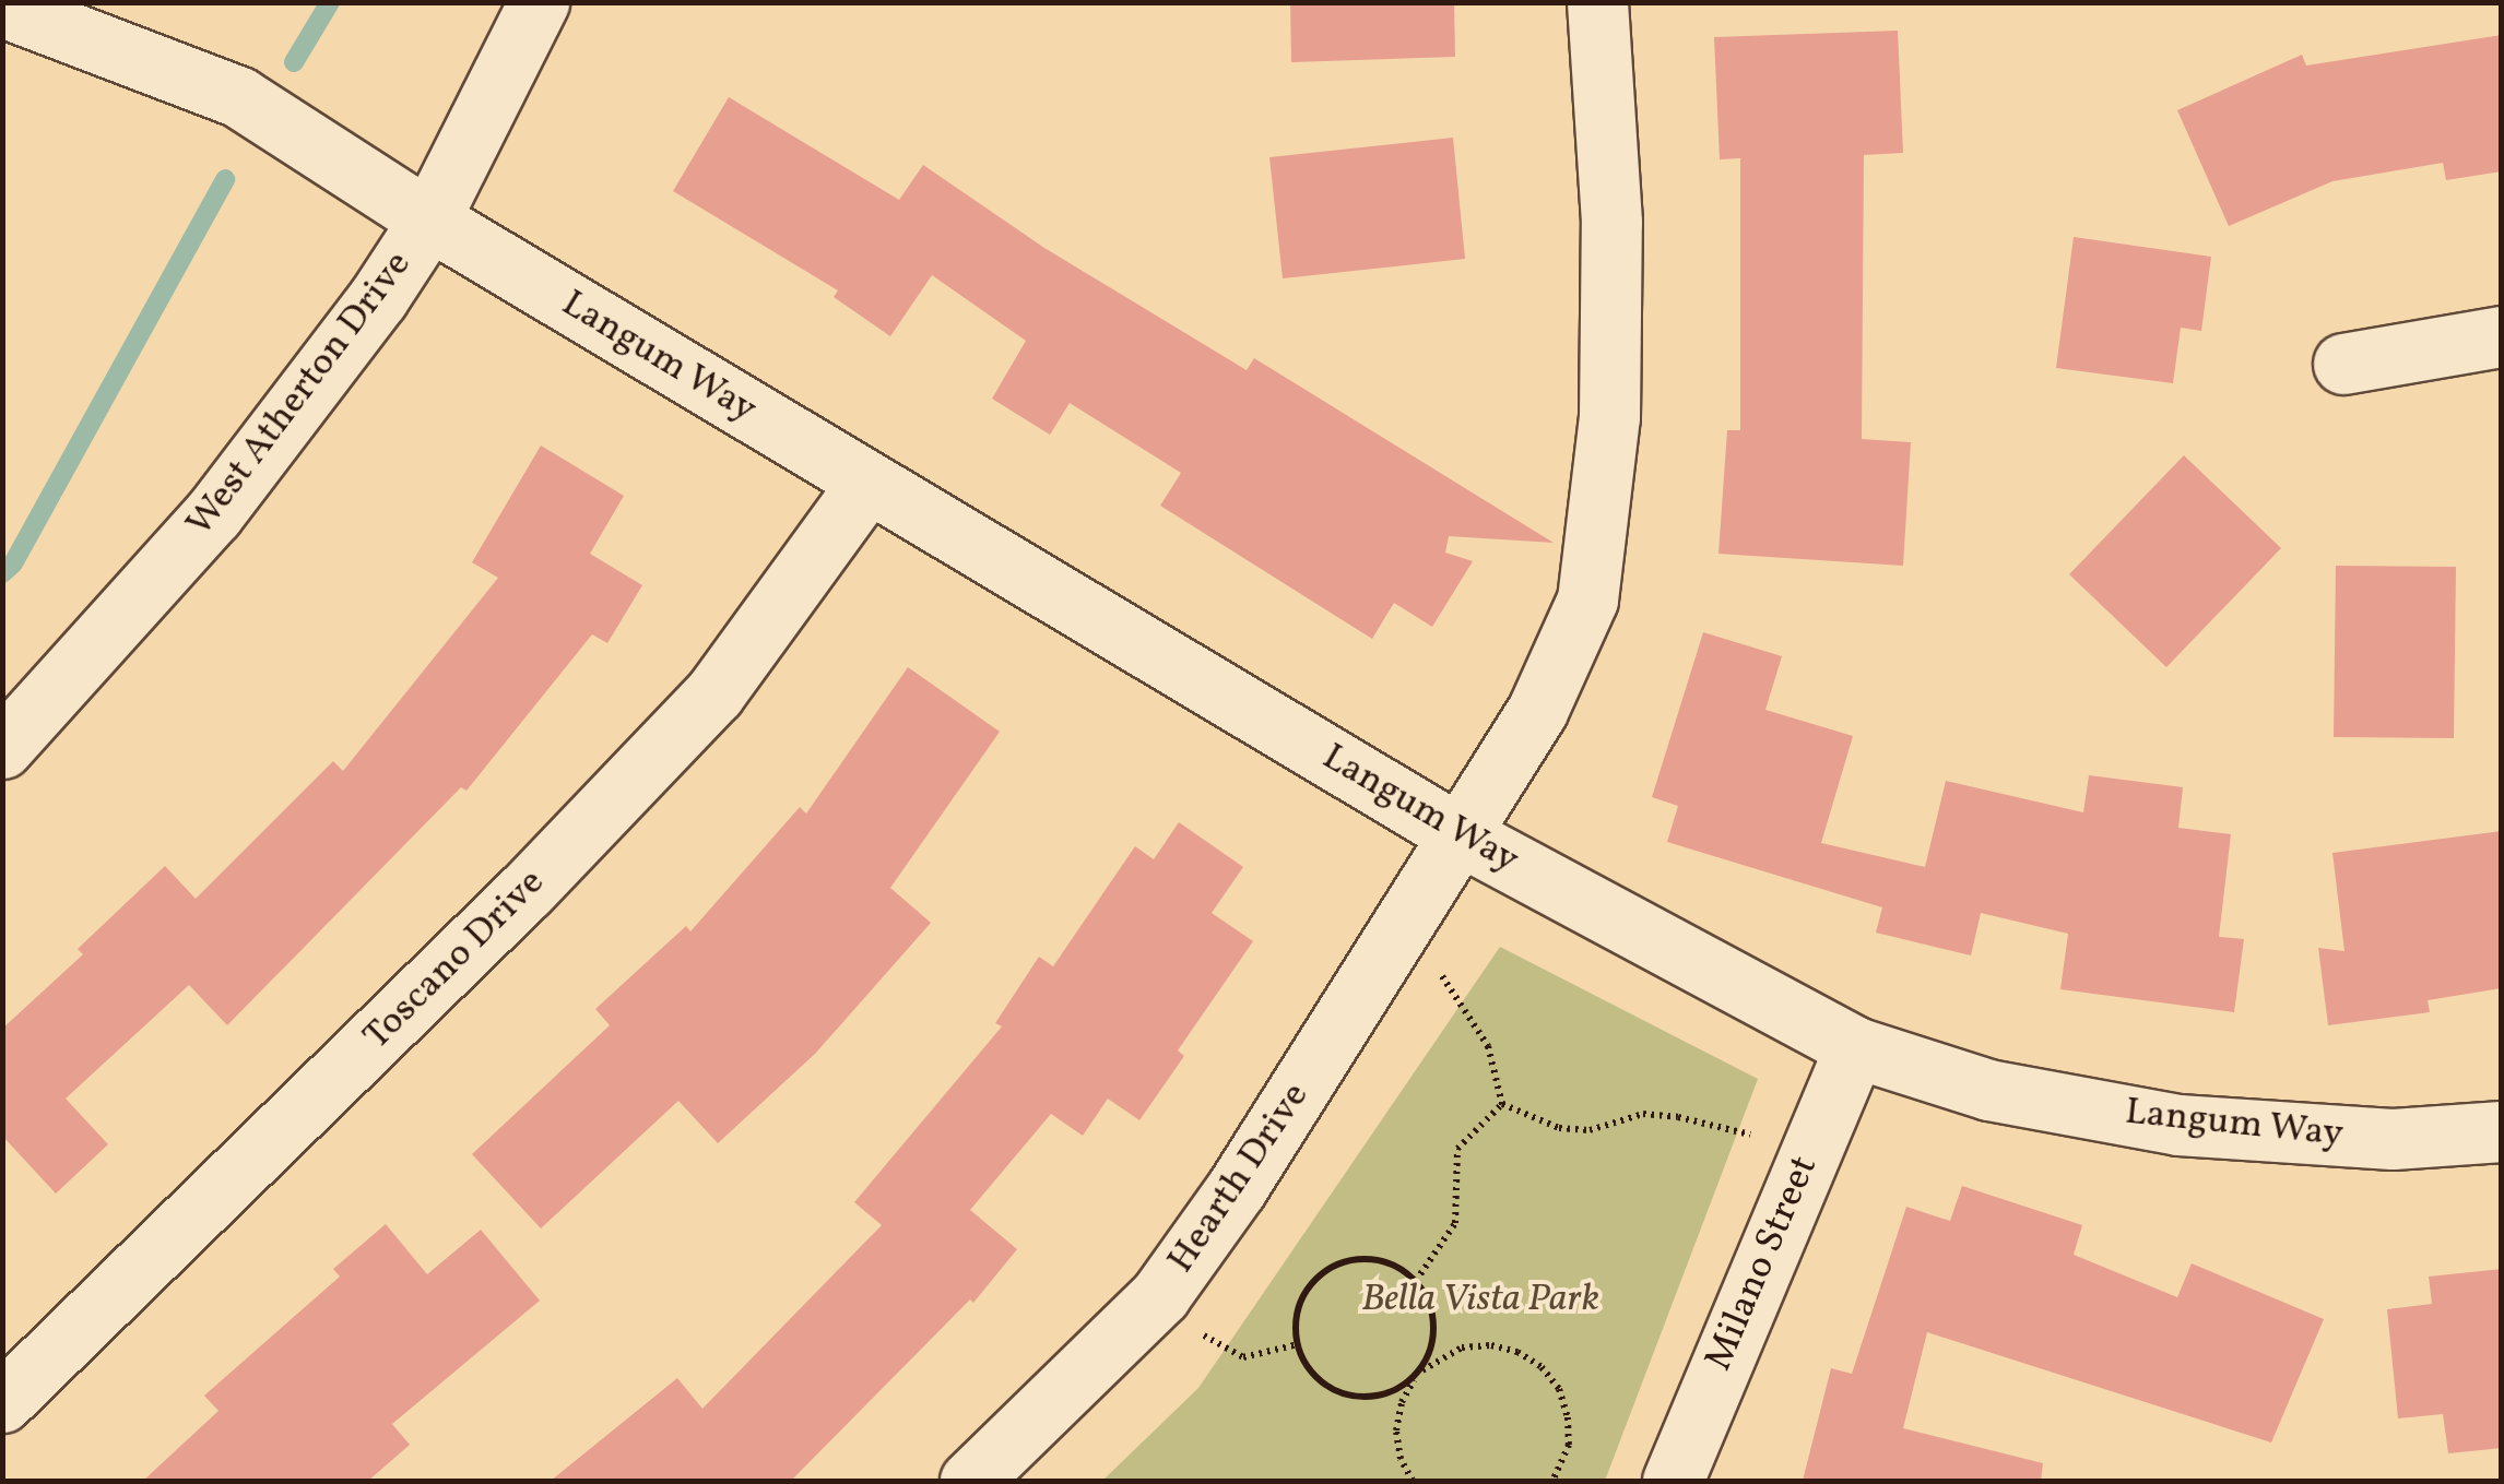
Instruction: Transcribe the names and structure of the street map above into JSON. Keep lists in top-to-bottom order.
{
  "streets": {
    "street": [
      "Langum Way",
      "West Atherton Drive",
      "Toscano Drive",
      "Hearth Drive",
      "Milano Street"
    ]
  },
  "crossings": [
    ["Langum Way", "West Atherton Drive"],
    ["Langum Way", "Toscano Drive"],
    ["Langum Way", "Hearth Drive"],
    ["Langum Way", "Milano Street"]
  ],
  "parks": ["Bella Vista Park"]
}
